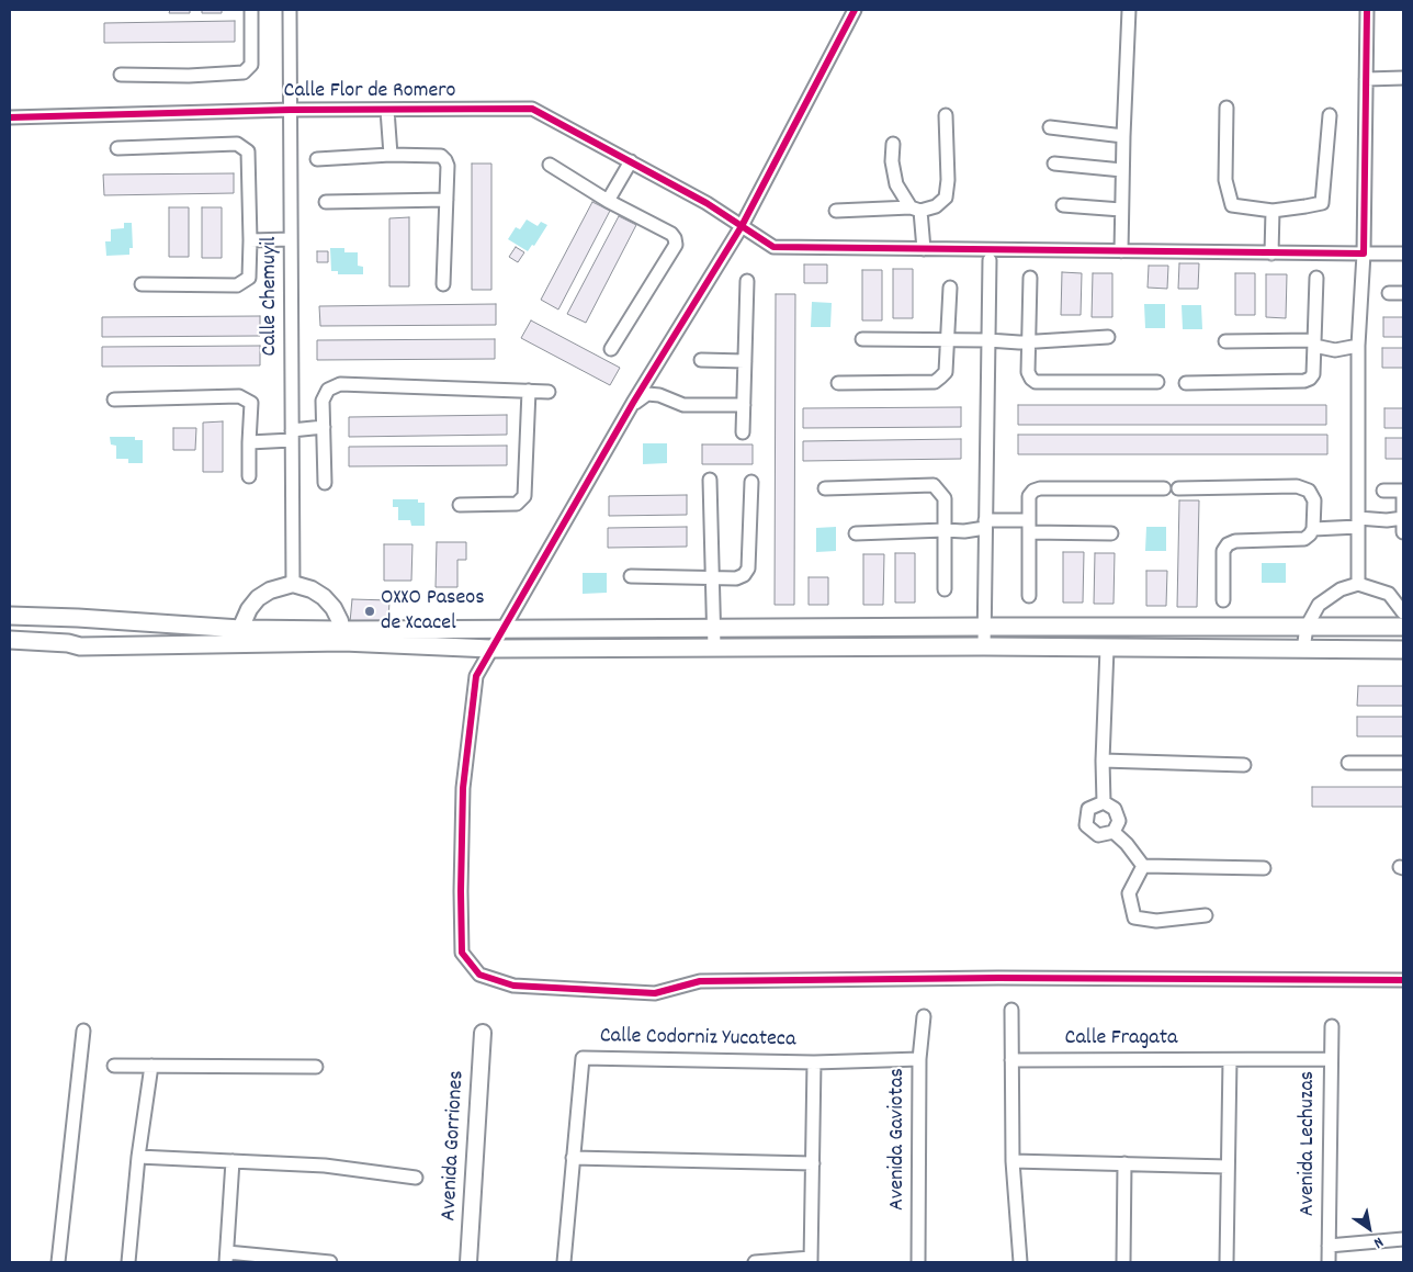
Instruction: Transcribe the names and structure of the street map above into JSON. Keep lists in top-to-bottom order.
{
  "streets": {
    "street": [
      "Calle Flor de Romero",
      "Calle Chemuyil",
      "Calle Codorniz Yucateca",
      "Calle Fragata",
      "Avenida Gaviotas",
      "Avenida Lechuzas",
      "Avenida Gorriones"
    ]
  },
  "crossings": [
    ["Calle Flor de Romero", "Calle Chemuyil"],
    ["Calle Codorniz Yucateca", "Avenida Gaviotas"],
    ["Calle Fragata", "Avenida Lechuzas"]
  ],
  "places": ["OXXO Paseos de Xcacel"],
  "north": "bottom right"
}
